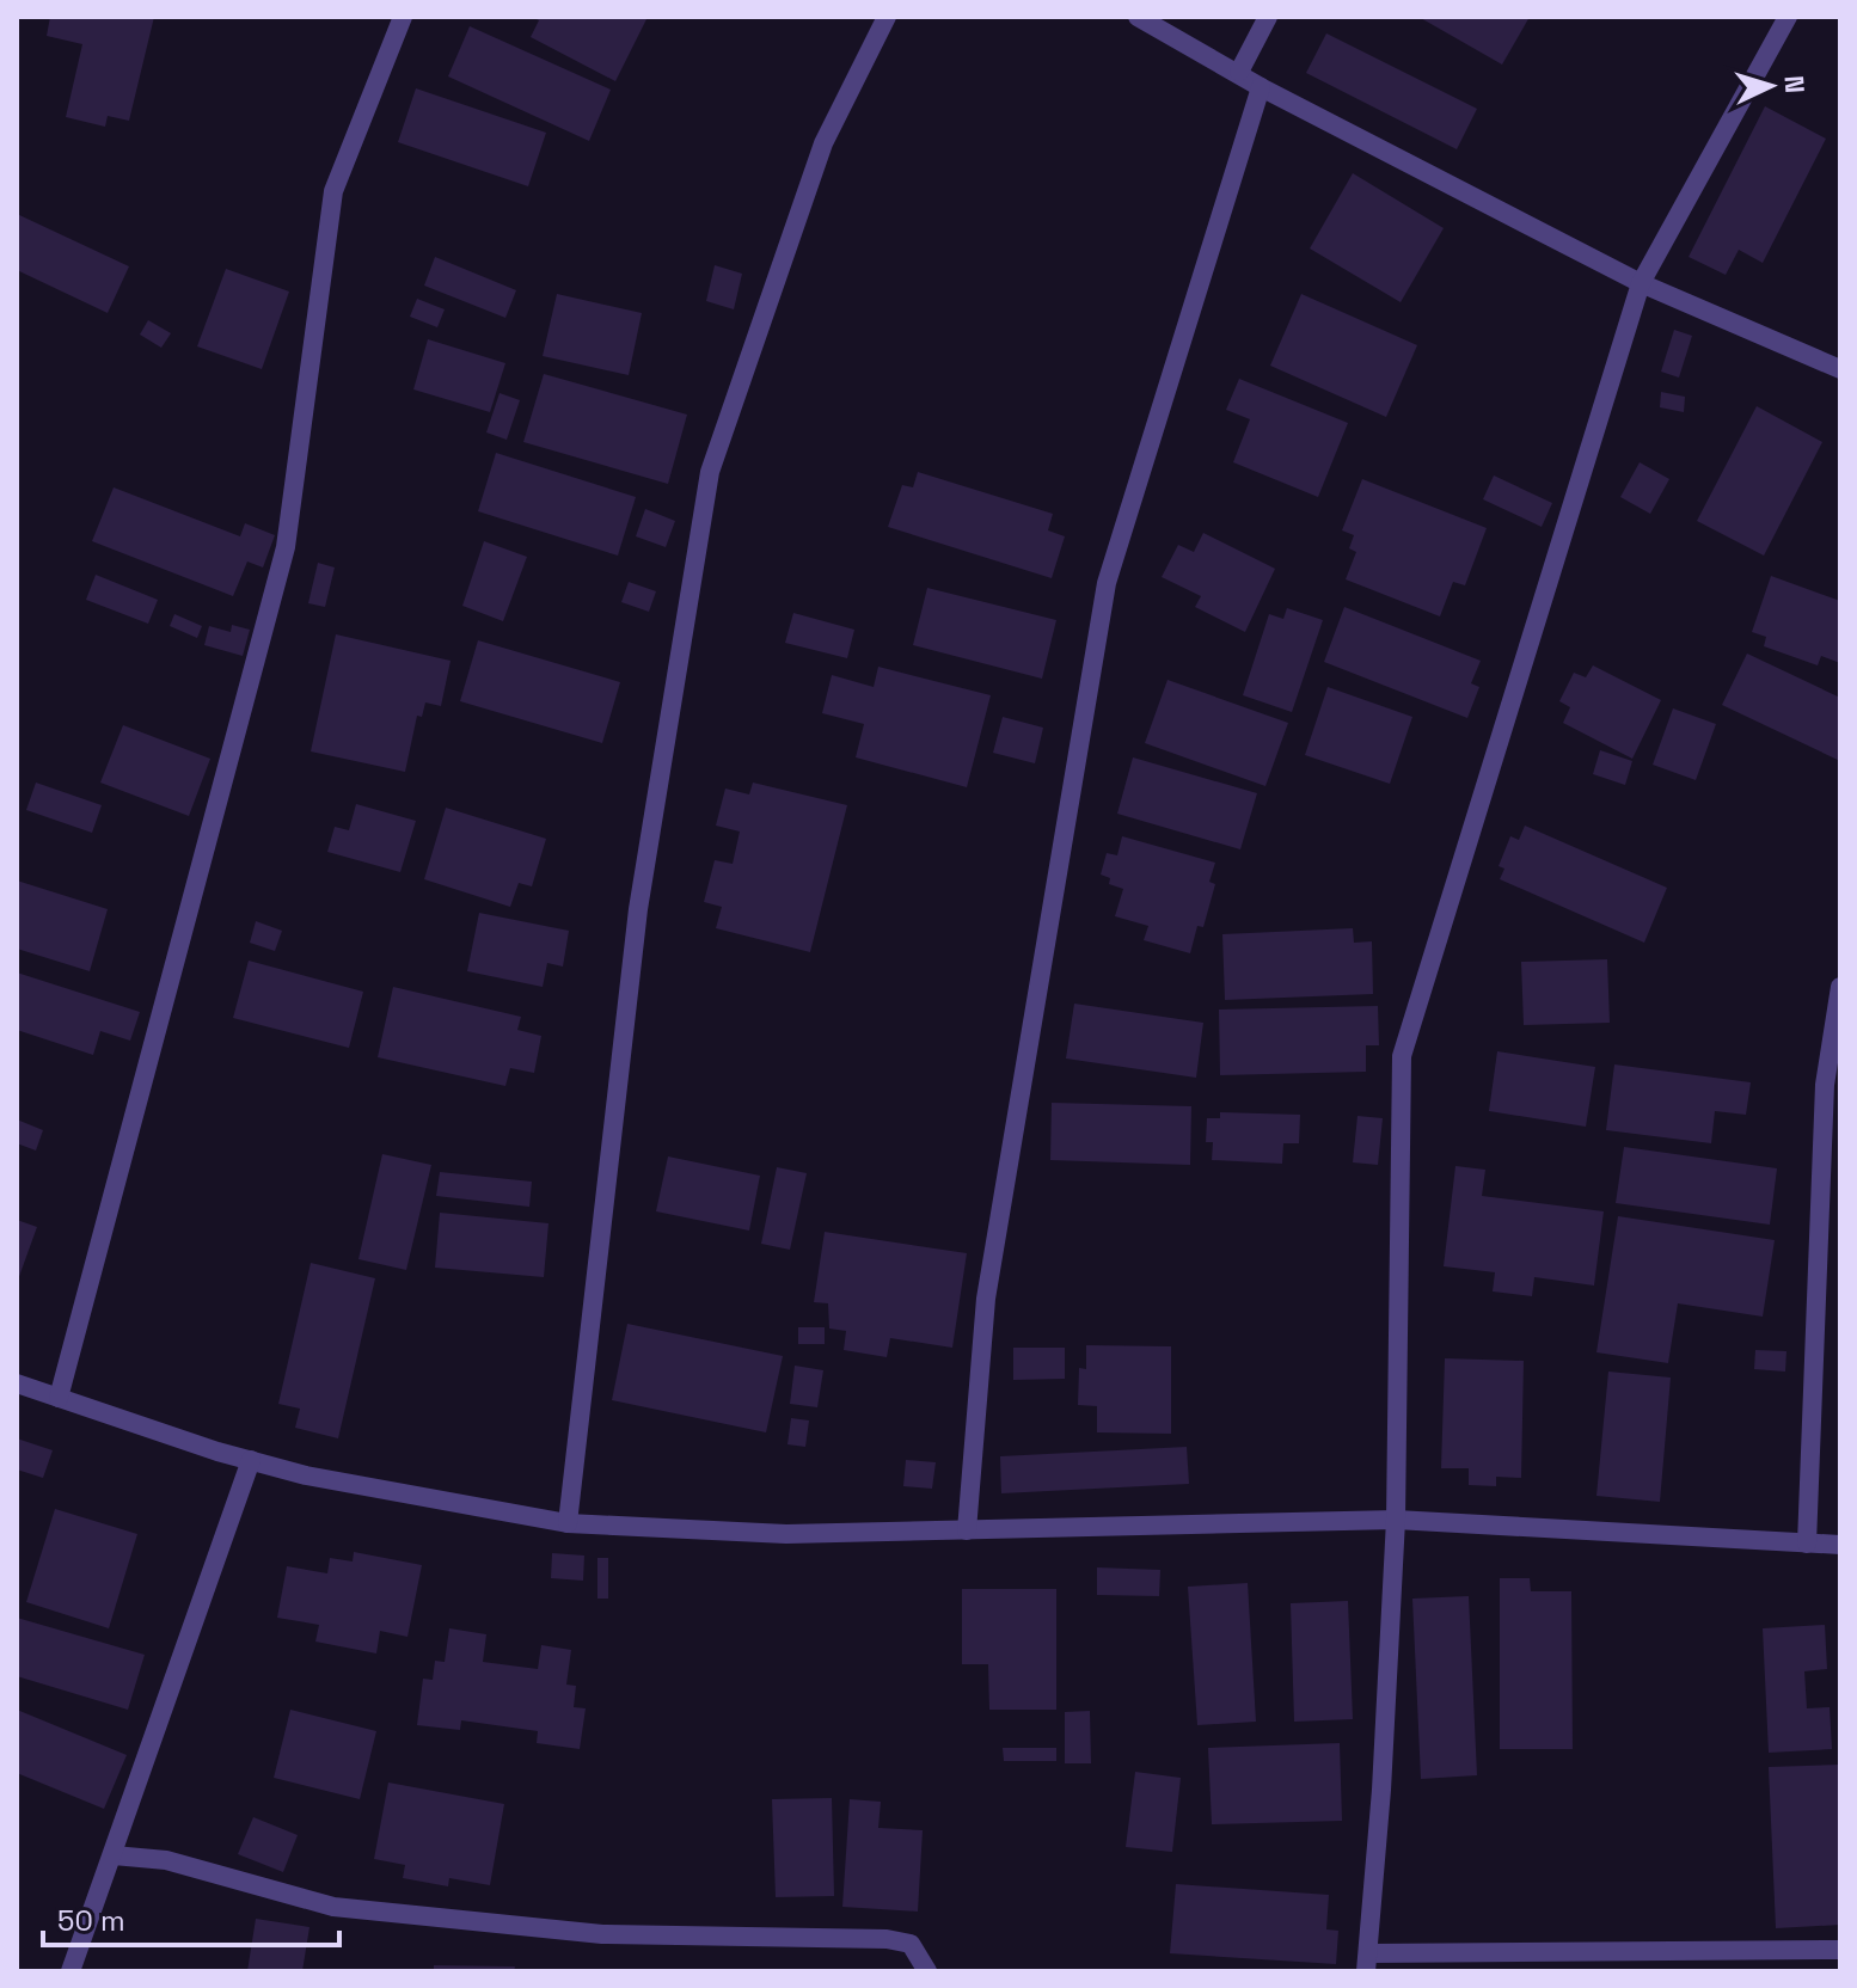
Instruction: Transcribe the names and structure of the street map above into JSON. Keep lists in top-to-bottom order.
{
  "scale_bar": "50 m",
  "north": "right"
}
